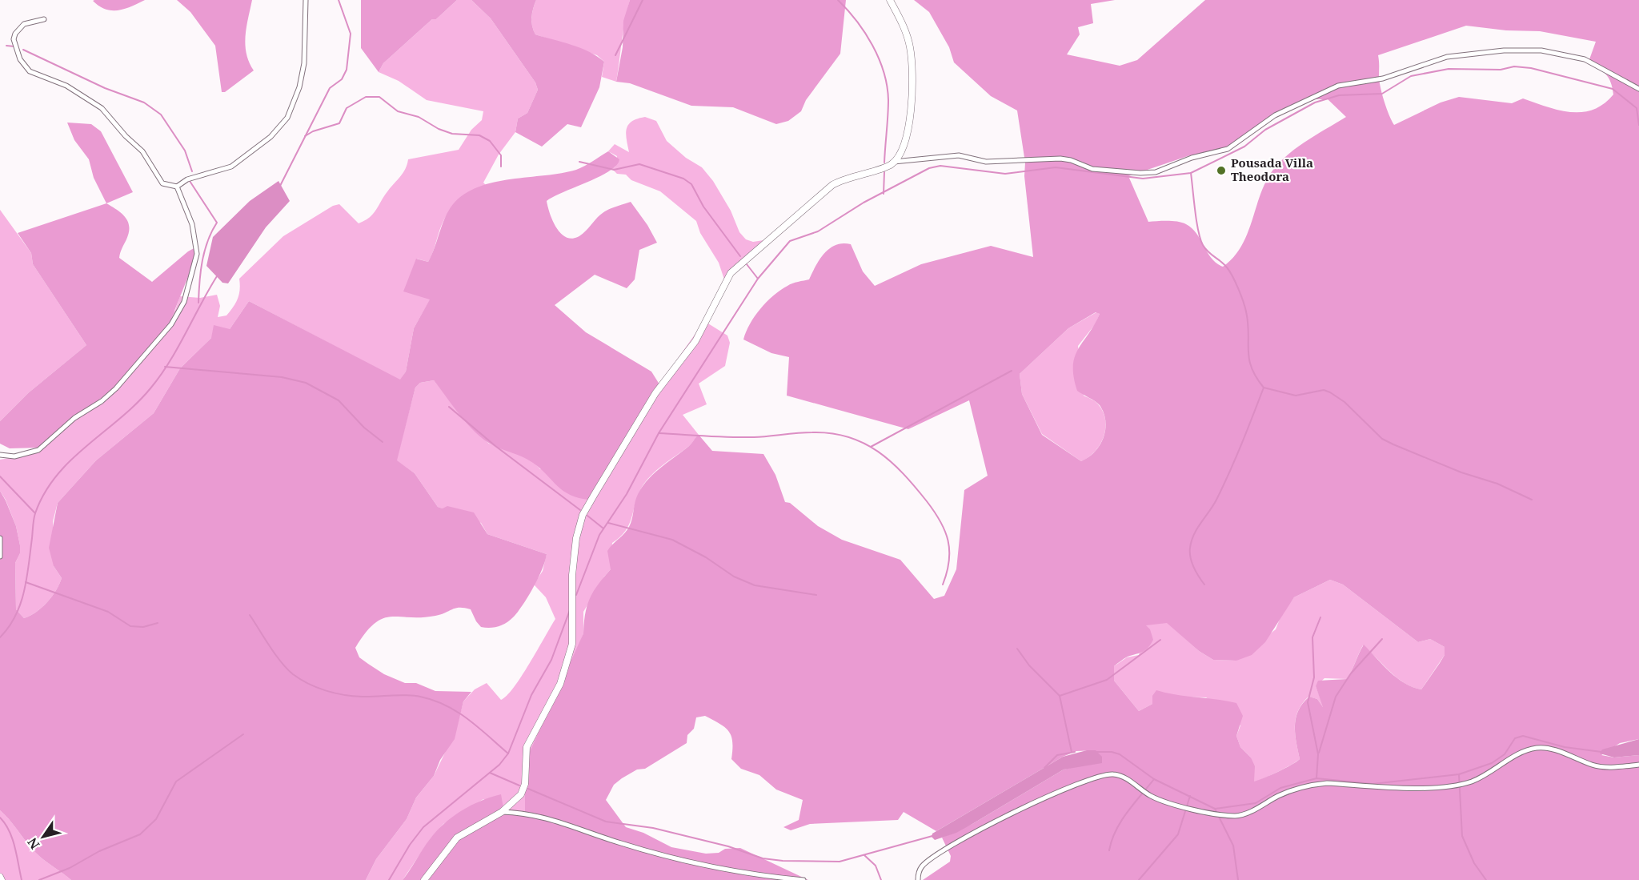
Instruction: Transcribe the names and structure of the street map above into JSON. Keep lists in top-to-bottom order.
{
  "places": ["Pousada Villa Theodora"],
  "north": "bottom left"
}
